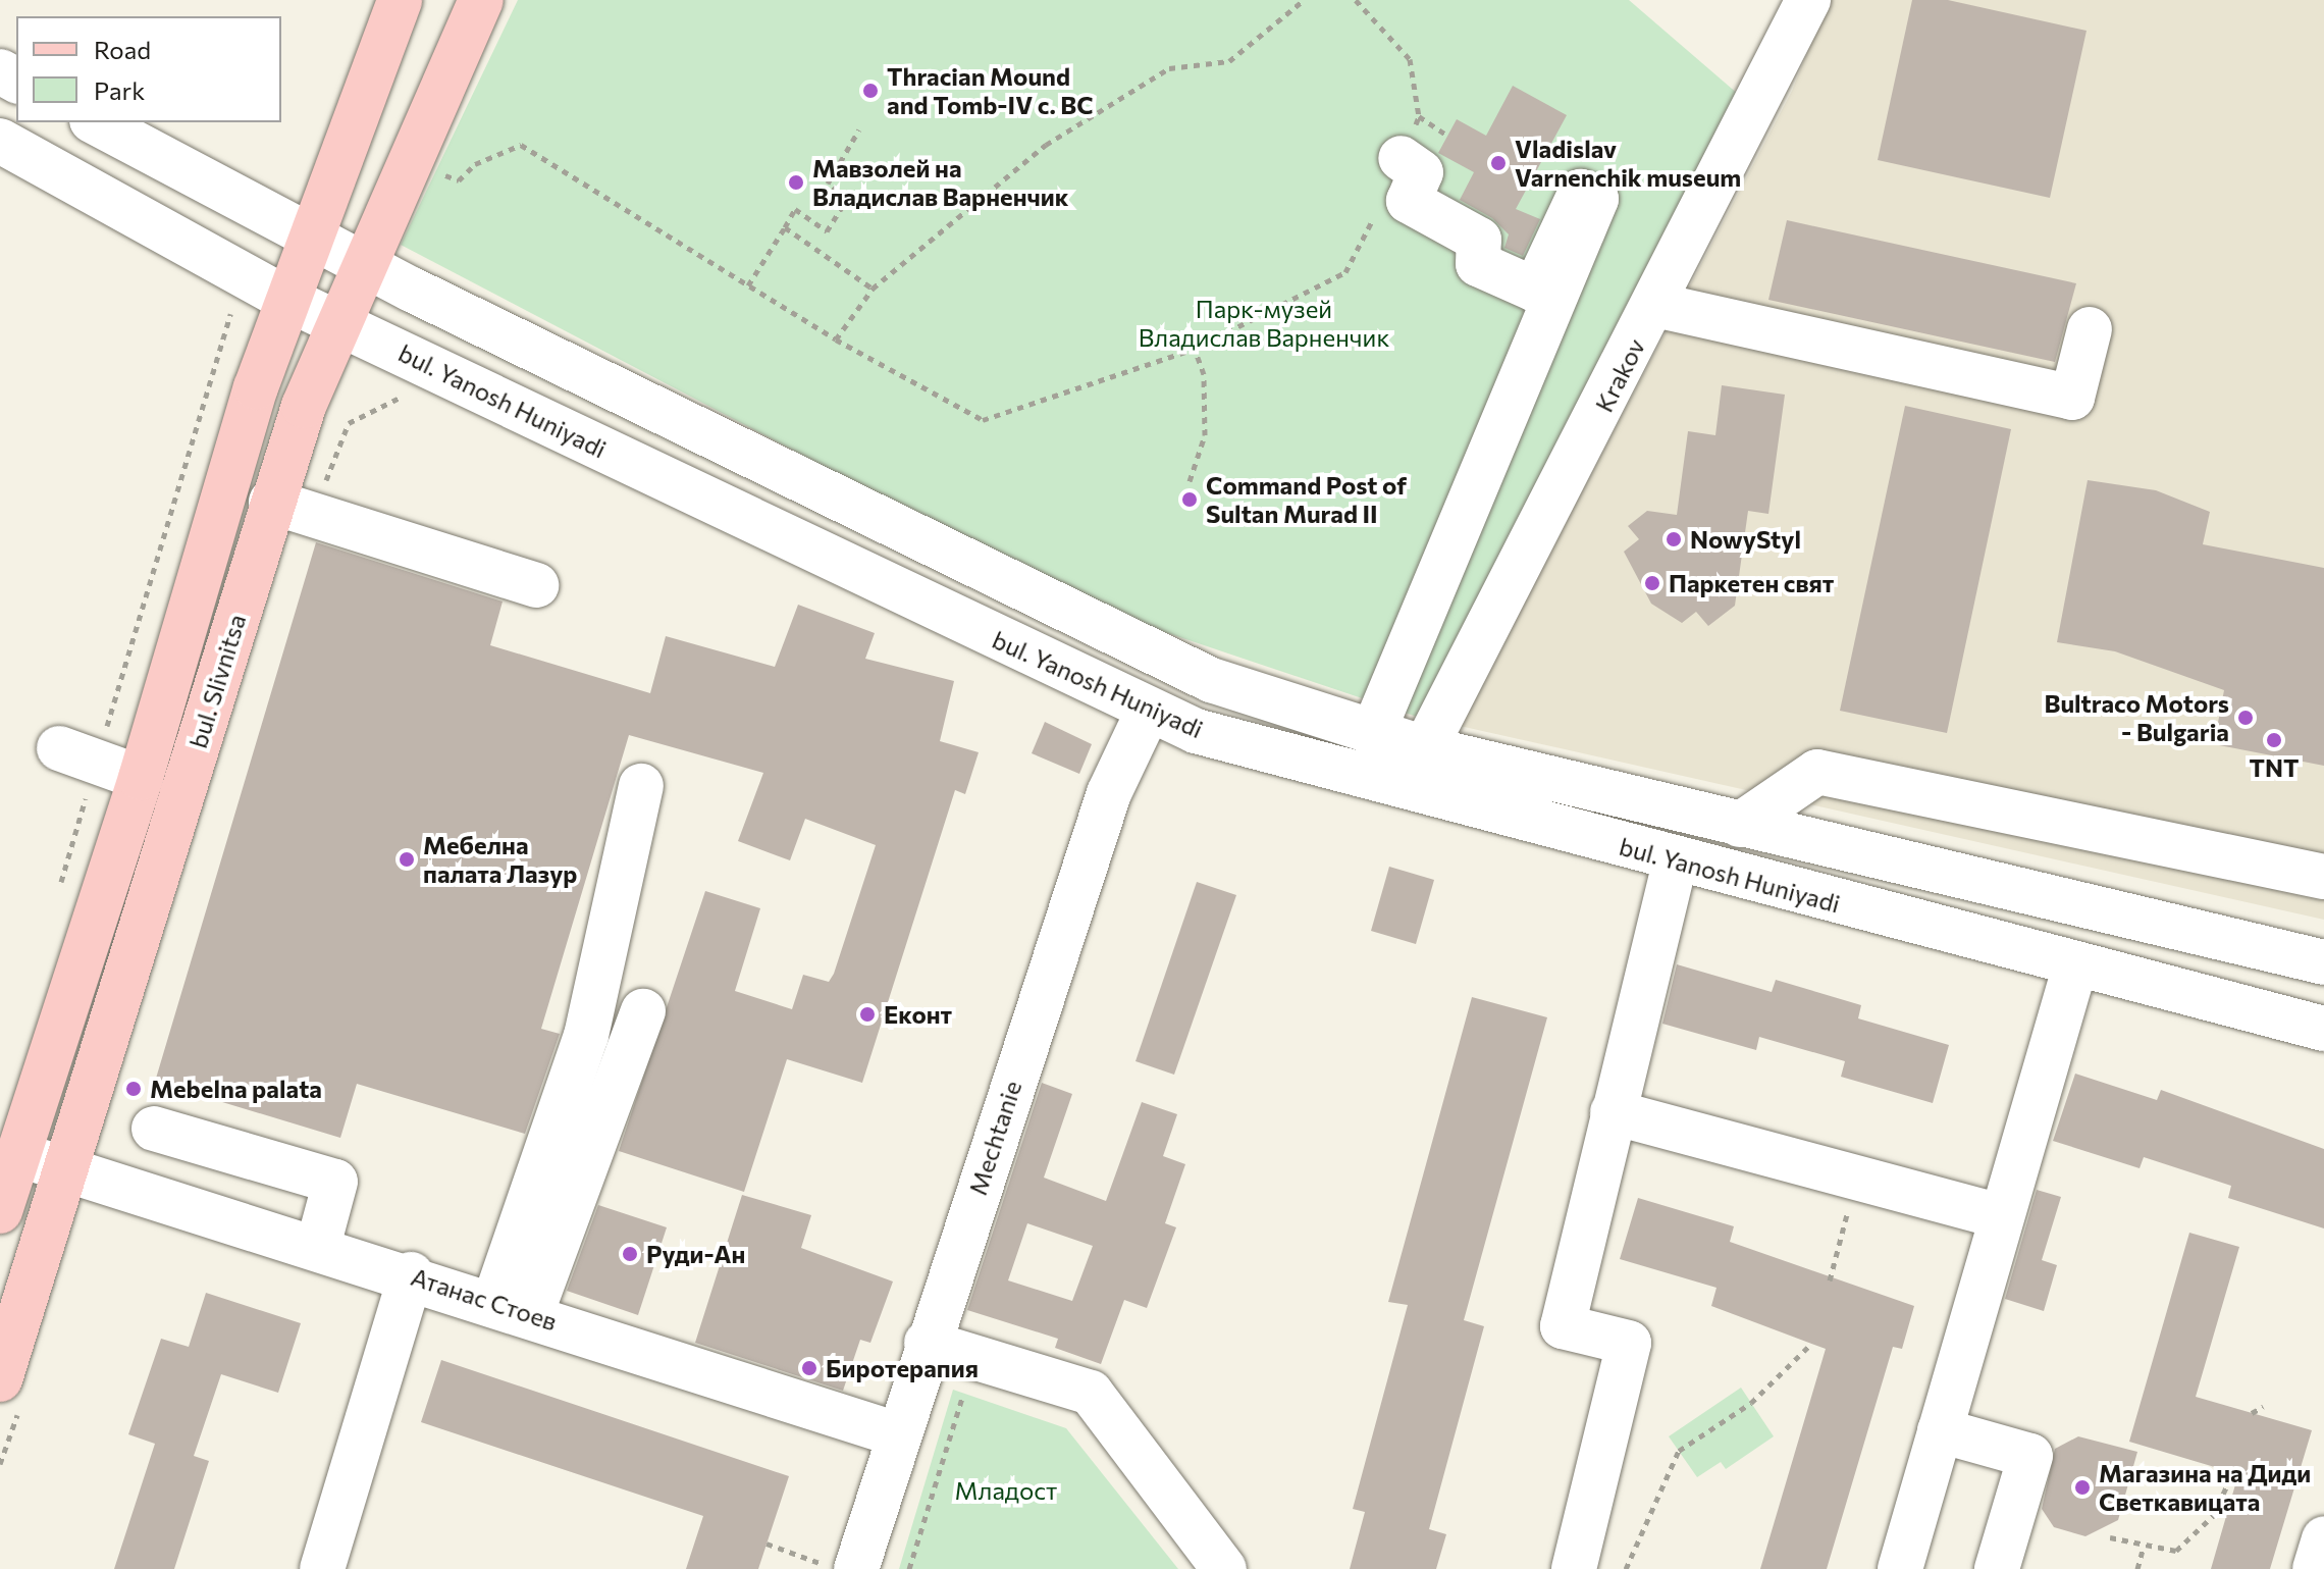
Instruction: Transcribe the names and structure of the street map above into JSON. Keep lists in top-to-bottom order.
{
  "streets": {
    "main road": ["bul. Slivnitsa"],
    "street": [
      "Krakov",
      "bul. Yanosh Huniyadi",
      "Mechtanie",
      "Атанас Стоев"
    ]
  },
  "crossings": [
    ["Krakov", "bul. Yanosh Huniyadi"],
    ["bul. Yanosh Huniyadi", "bul. Slivnitsa"],
    ["bul. Yanosh Huniyadi", "Mechtanie"],
    ["bul. Slivnitsa", "Атанас Стоев"],
    ["Mechtanie", "Атанас Стоев"]
  ],
  "parks": ["Парк-музей Владислав Варненчик", "Младост"],
  "places": [
    "Thracian Mound and Tomb-IV c. BC",
    "Vladislav Varnenchik museum",
    "Мавзолей на Владислав Варненчик",
    "Command Post of Sultan Murad II",
    "NowyStyl",
    "Паркетен свят",
    "Bultraco Motors - Bulgaria",
    "TNT",
    "Мебелна палата Лазур",
    "Еконт",
    "Mebelna palata",
    "Руди-Ан",
    "Биротерапия",
    "Магазина на Диди Светкавицата"
  ],
  "legend": ["Road", "Park"]
}
